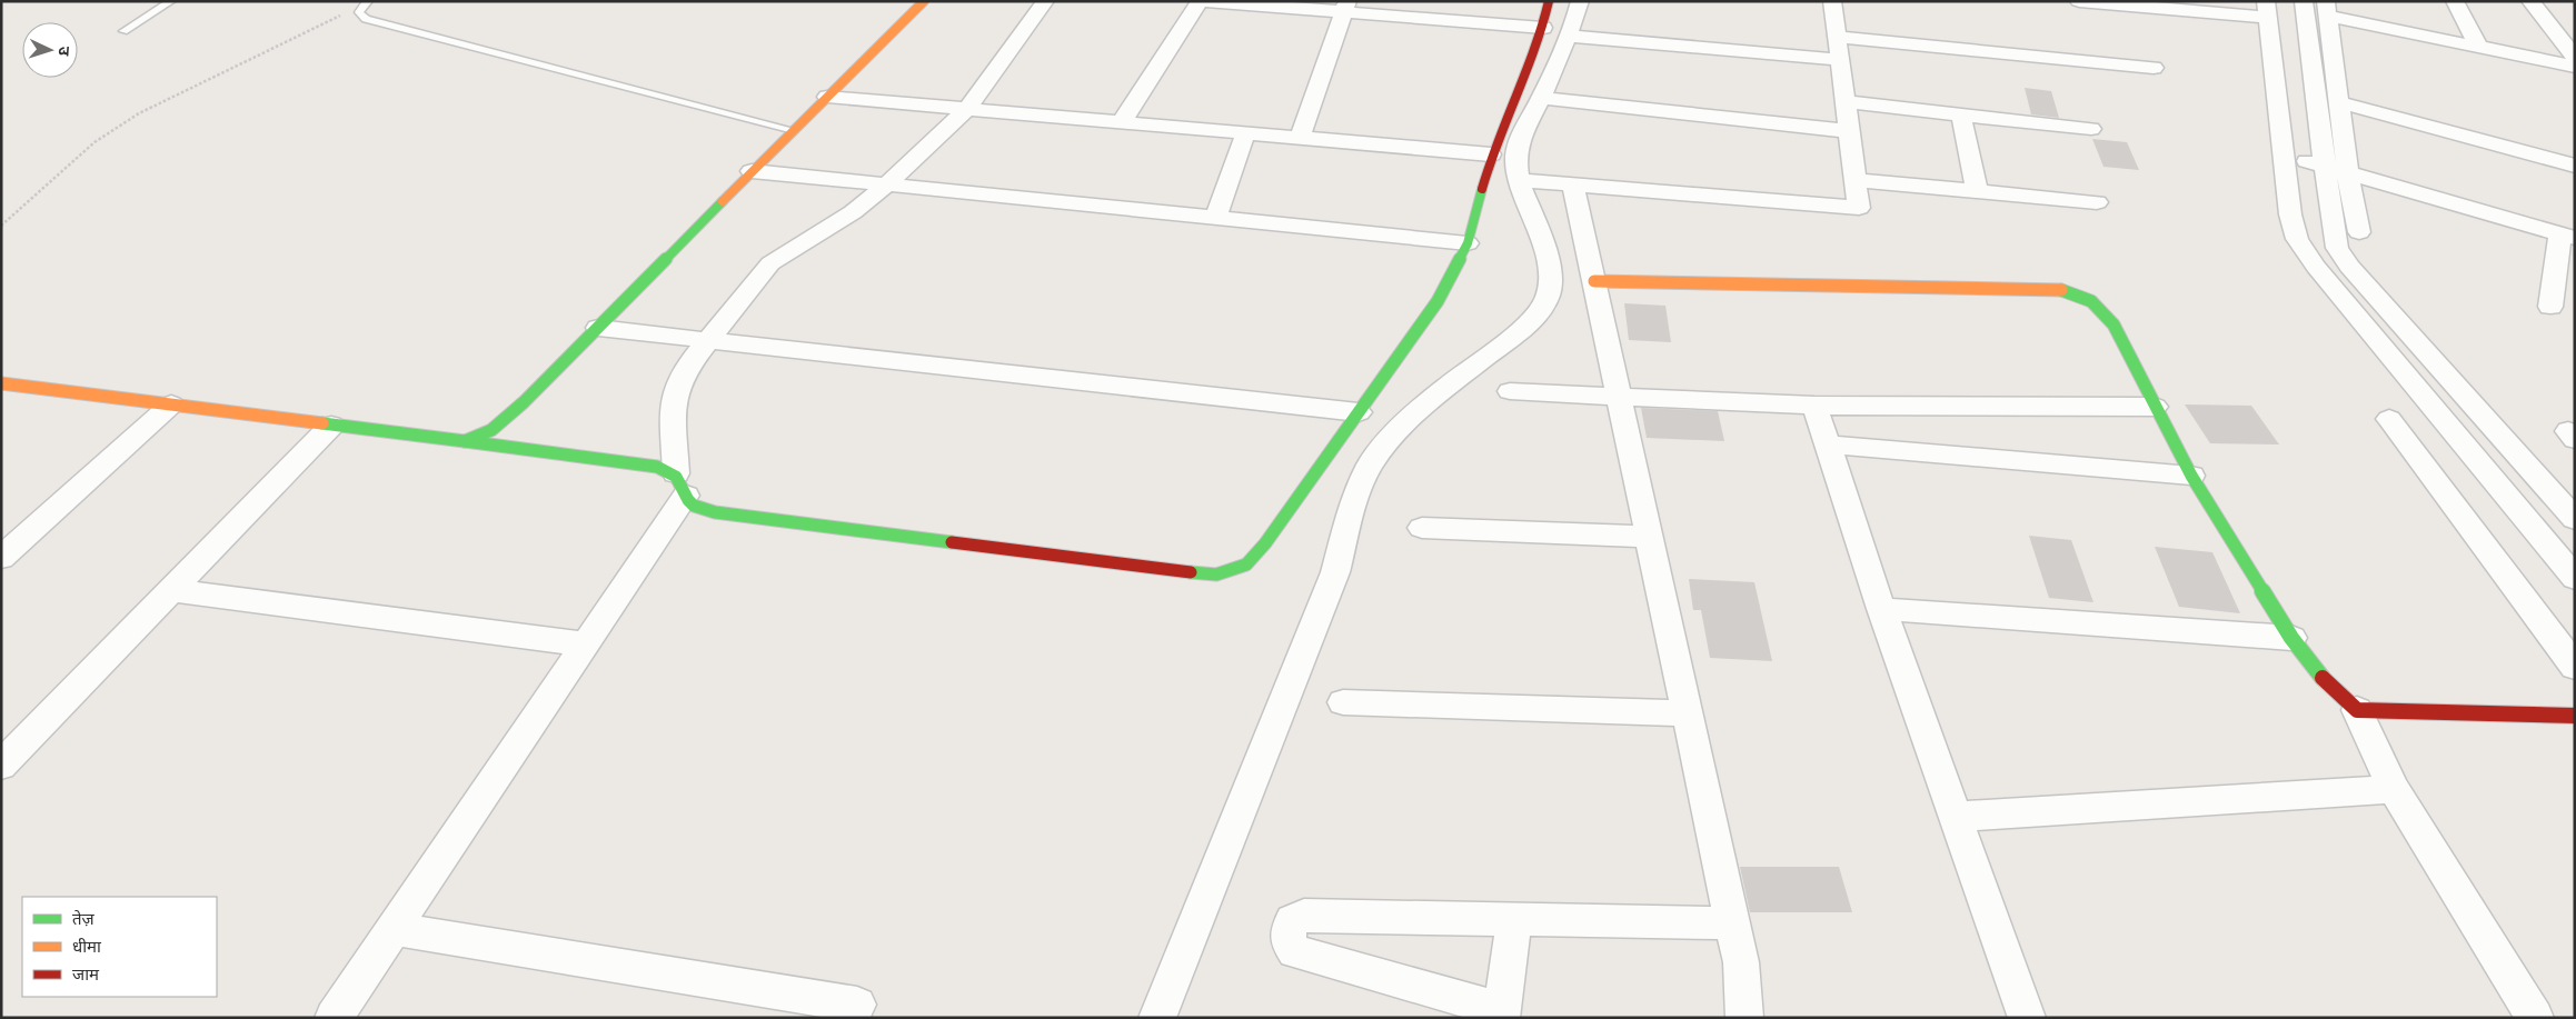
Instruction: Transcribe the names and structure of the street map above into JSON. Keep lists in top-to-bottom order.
{
  "legend": ["तेज़", "धीमा", "जाम"],
  "north": "right"
}
